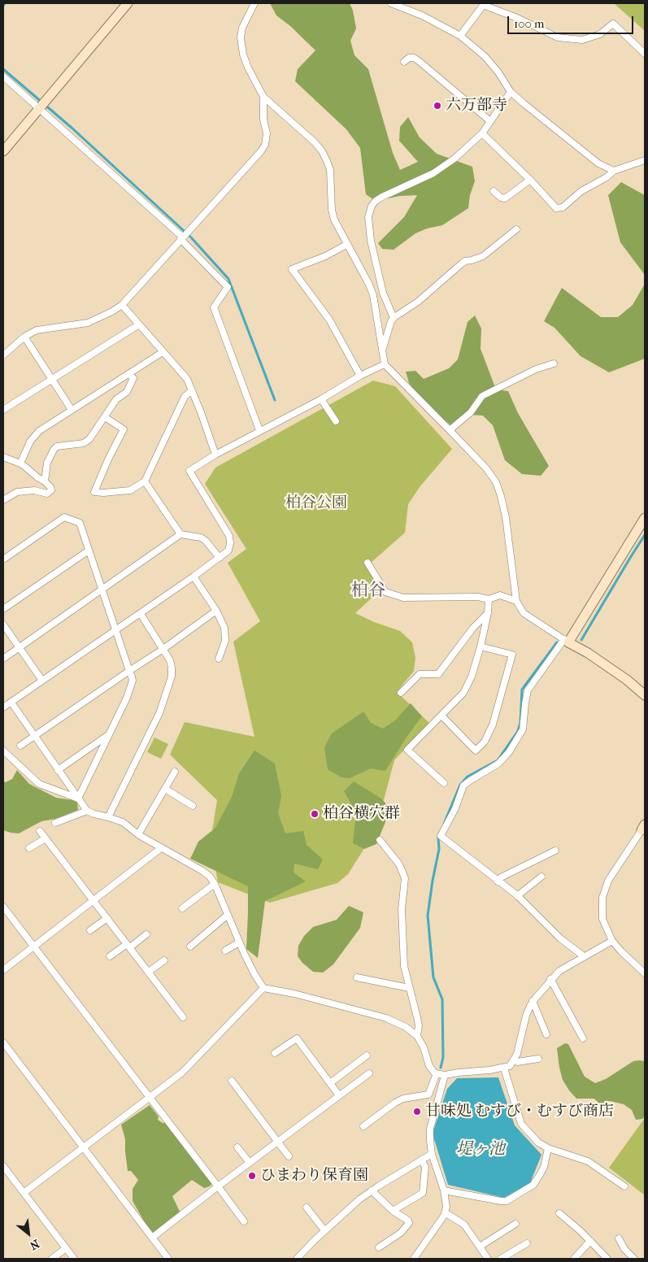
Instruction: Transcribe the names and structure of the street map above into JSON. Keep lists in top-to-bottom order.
{
  "districts": ["柏谷"],
  "water": ["堤ヶ池"],
  "parks": ["柏谷公園"],
  "places": [
    "六万部寺",
    "柏谷横穴群",
    "甘味処 むすび・むすび商店",
    "ひまわり保育園"
  ],
  "scale_bar": "100 m",
  "north": "bottom right"
}
